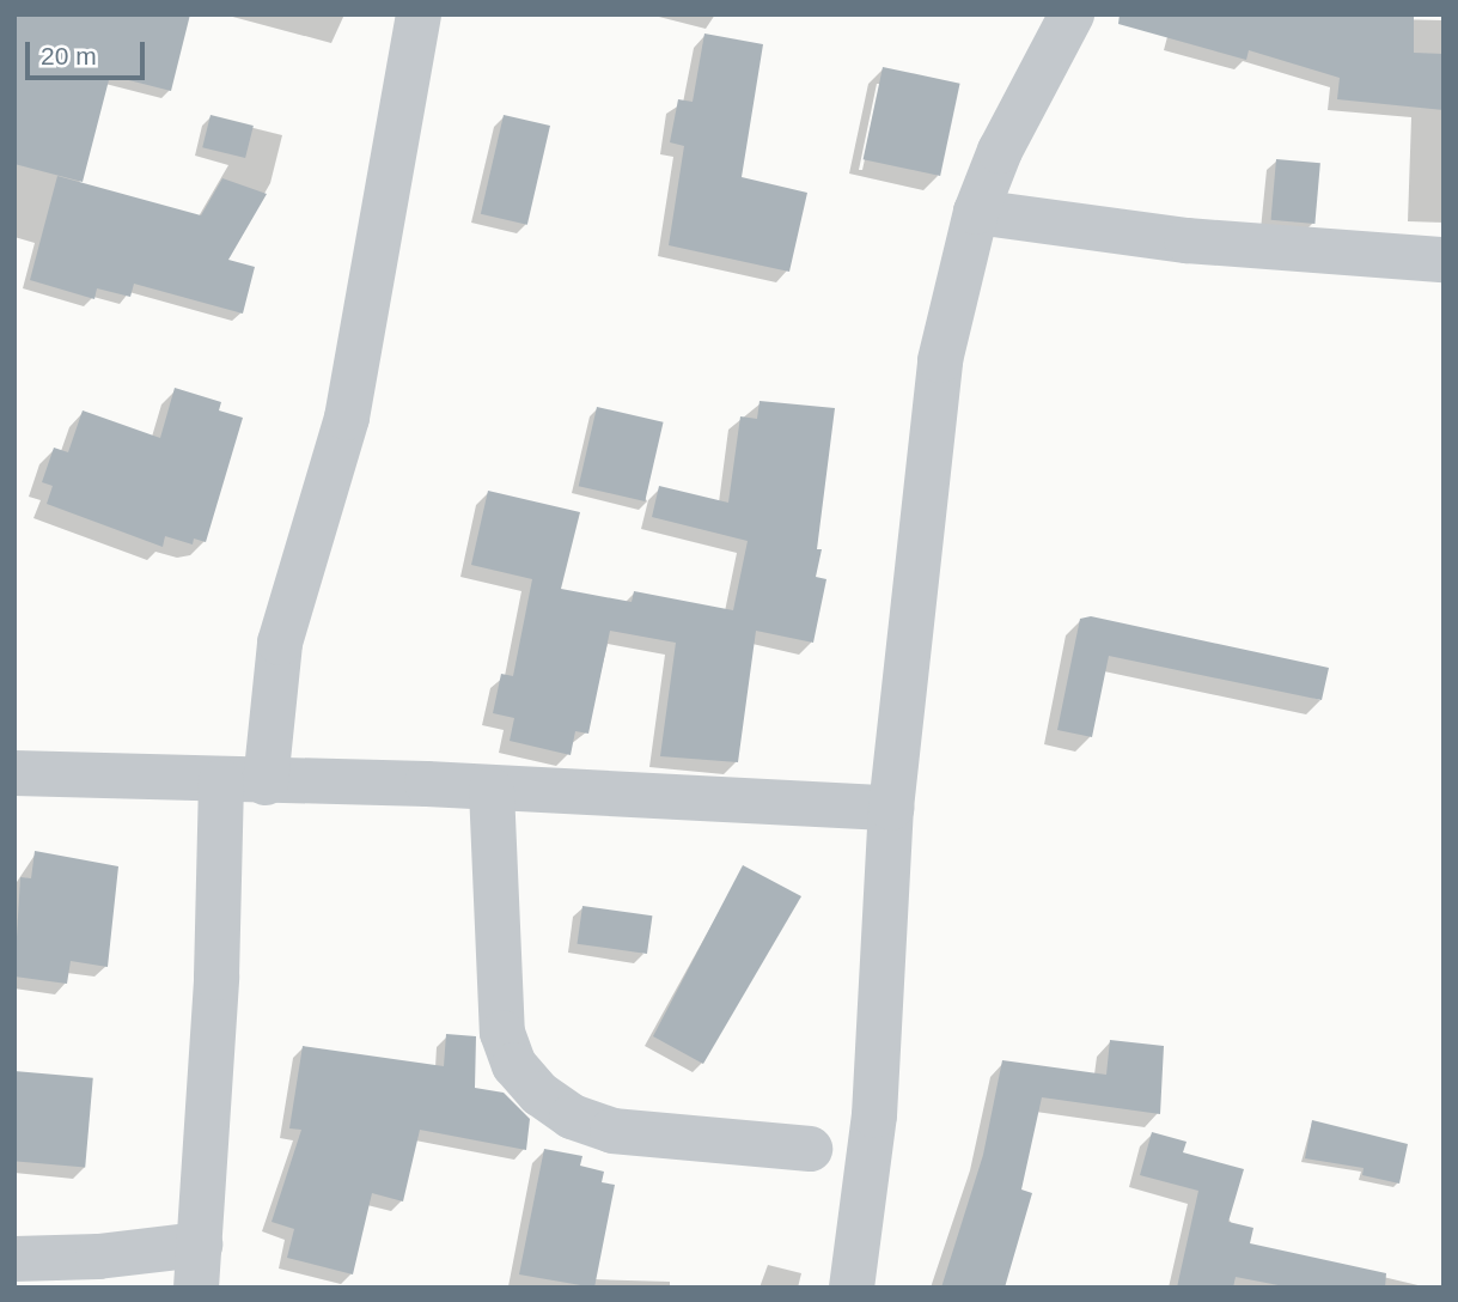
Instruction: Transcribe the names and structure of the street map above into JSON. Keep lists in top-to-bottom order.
{
  "scale_bar": "20 m"
}
